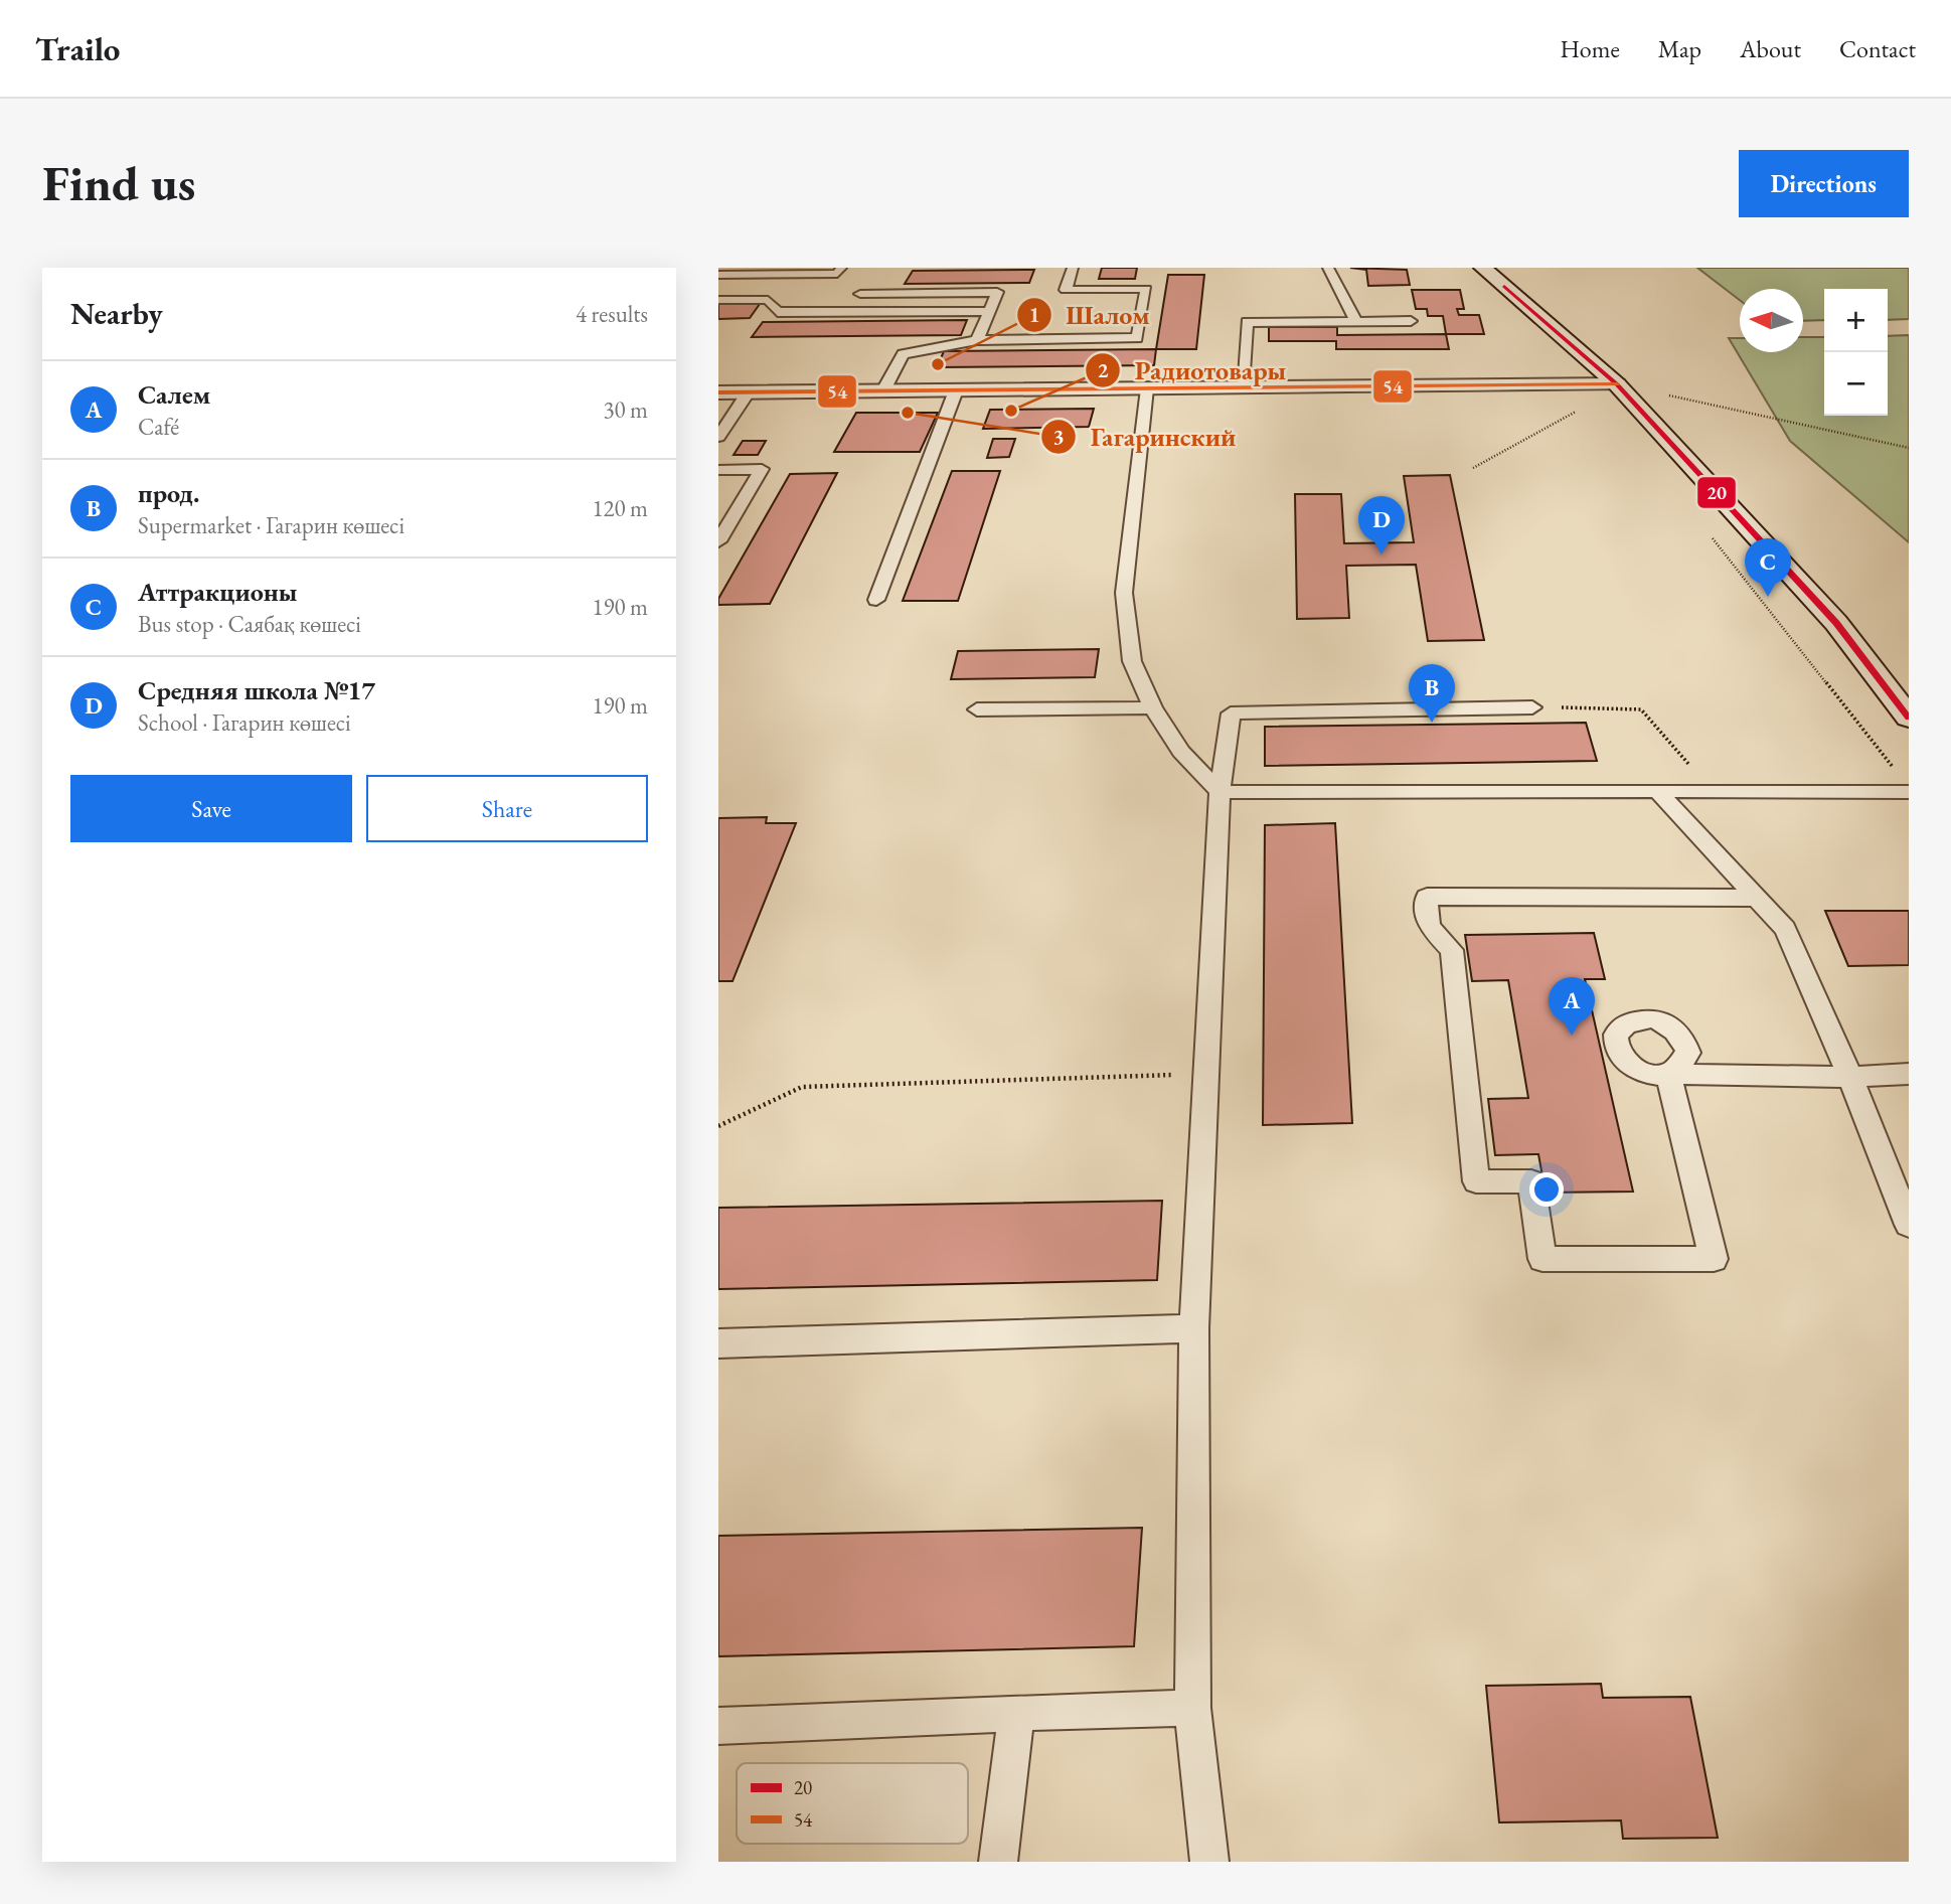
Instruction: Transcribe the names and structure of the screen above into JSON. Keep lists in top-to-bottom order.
{
  "places": ["Шалом", "Радиотовары", "Гагаринский"],
  "lines": ["transit line 20", "transit line 54"],
  "legend": ["20", "54"],
  "north": "left",
  "page": {
    "header": "Trailo",
    "nav": [
      "Home",
      "Map",
      "About",
      "Contact"
    ],
    "buttons": [
      "Directions",
      ["Save", "Share"]
    ],
    "title": "Find us",
    "heading": ["Nearby", "4 results"],
    "map_buttons": ["+", "−"],
    "list": [
      {
        "mark": "A",
        "name": "Салем",
        "note": "Café",
        "value": "30 m"
      },
      {
        "mark": "B",
        "name": "прод.",
        "note": "Supermarket · Гагарин көшесі",
        "value": "120 m"
      },
      {
        "mark": "C",
        "name": "Аттракционы",
        "note": "Bus stop · Саябақ көшесі",
        "value": "190 m"
      },
      {
        "mark": "D",
        "name": "Средняя школа №17",
        "note": "School · Гагарин көшесі",
        "value": "190 m"
      }
    ],
    "pins": [
      "D",
      "C",
      "B",
      "A"
    ]
  }
}
